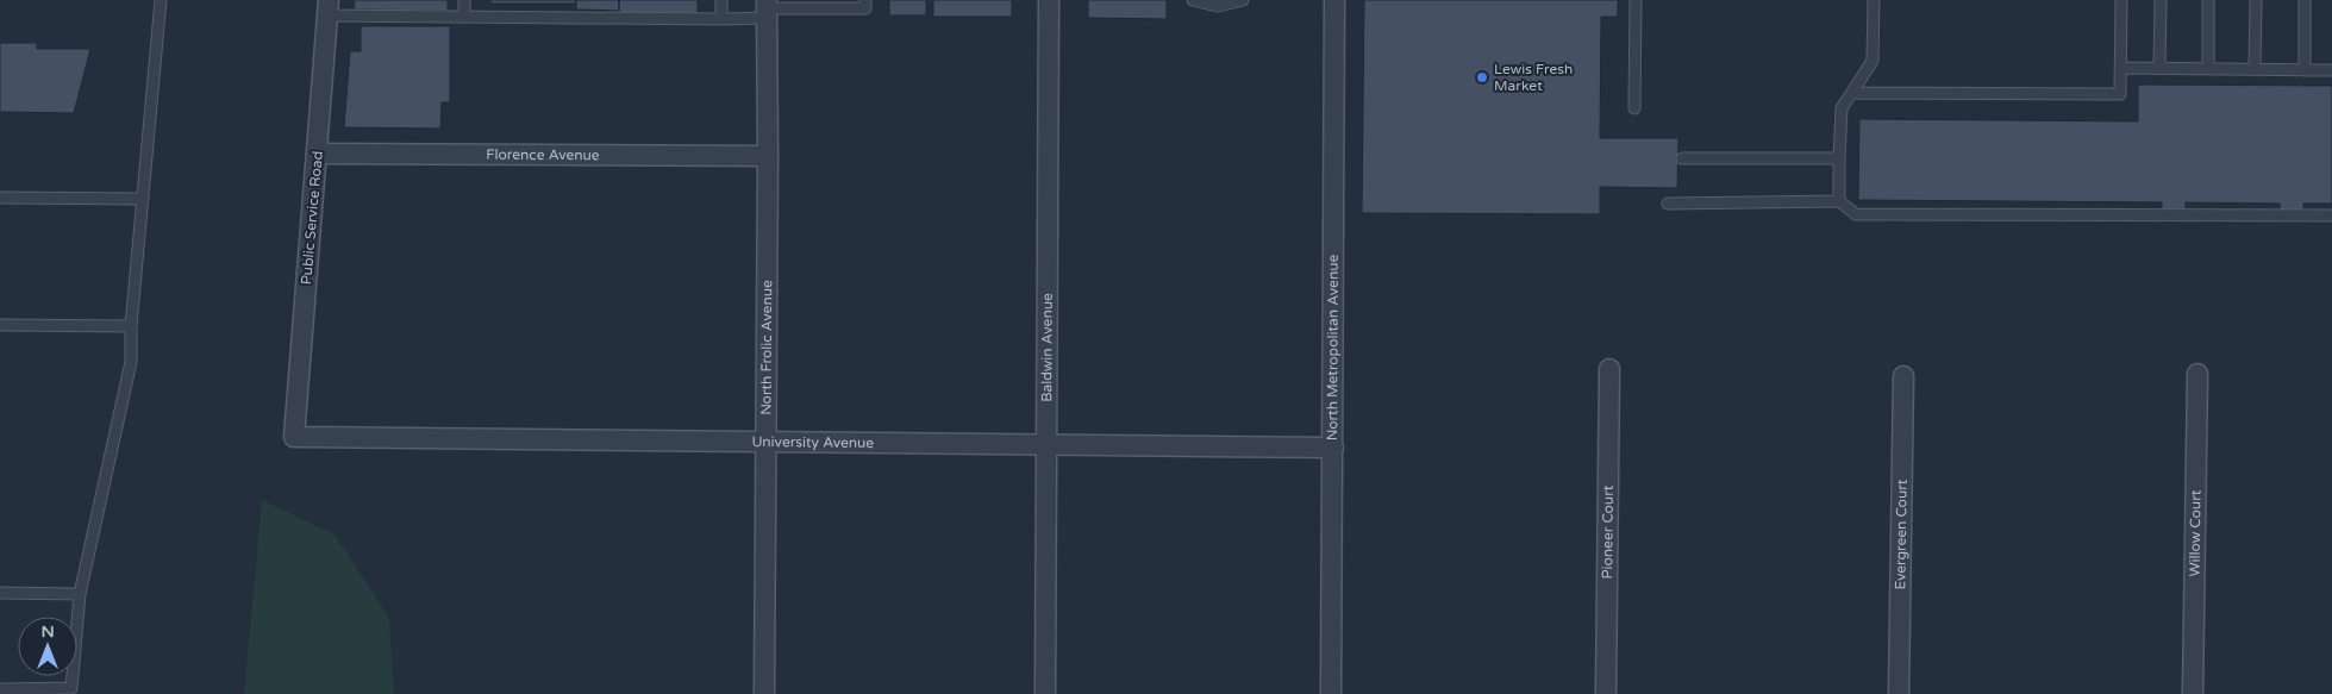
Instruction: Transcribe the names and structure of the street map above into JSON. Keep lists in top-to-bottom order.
{
  "streets": {
    "street": [
      "Florence Avenue",
      "Public Service Road",
      "North Frolic Avenue",
      "Baldwin Avenue",
      "North Metropolitan Avenue",
      "University Avenue",
      "Pioneer Court",
      "Evergreen Court",
      "Willow Court"
    ]
  },
  "crossings": [
    ["Florence Avenue", "Public Service Road"],
    ["Florence Avenue", "North Frolic Avenue"],
    ["Public Service Road", "University Avenue"],
    ["North Frolic Avenue", "University Avenue"],
    ["Baldwin Avenue", "University Avenue"],
    ["North Metropolitan Avenue", "University Avenue"]
  ],
  "places": ["Lewis Fresh Market"],
  "north": "top"
}
